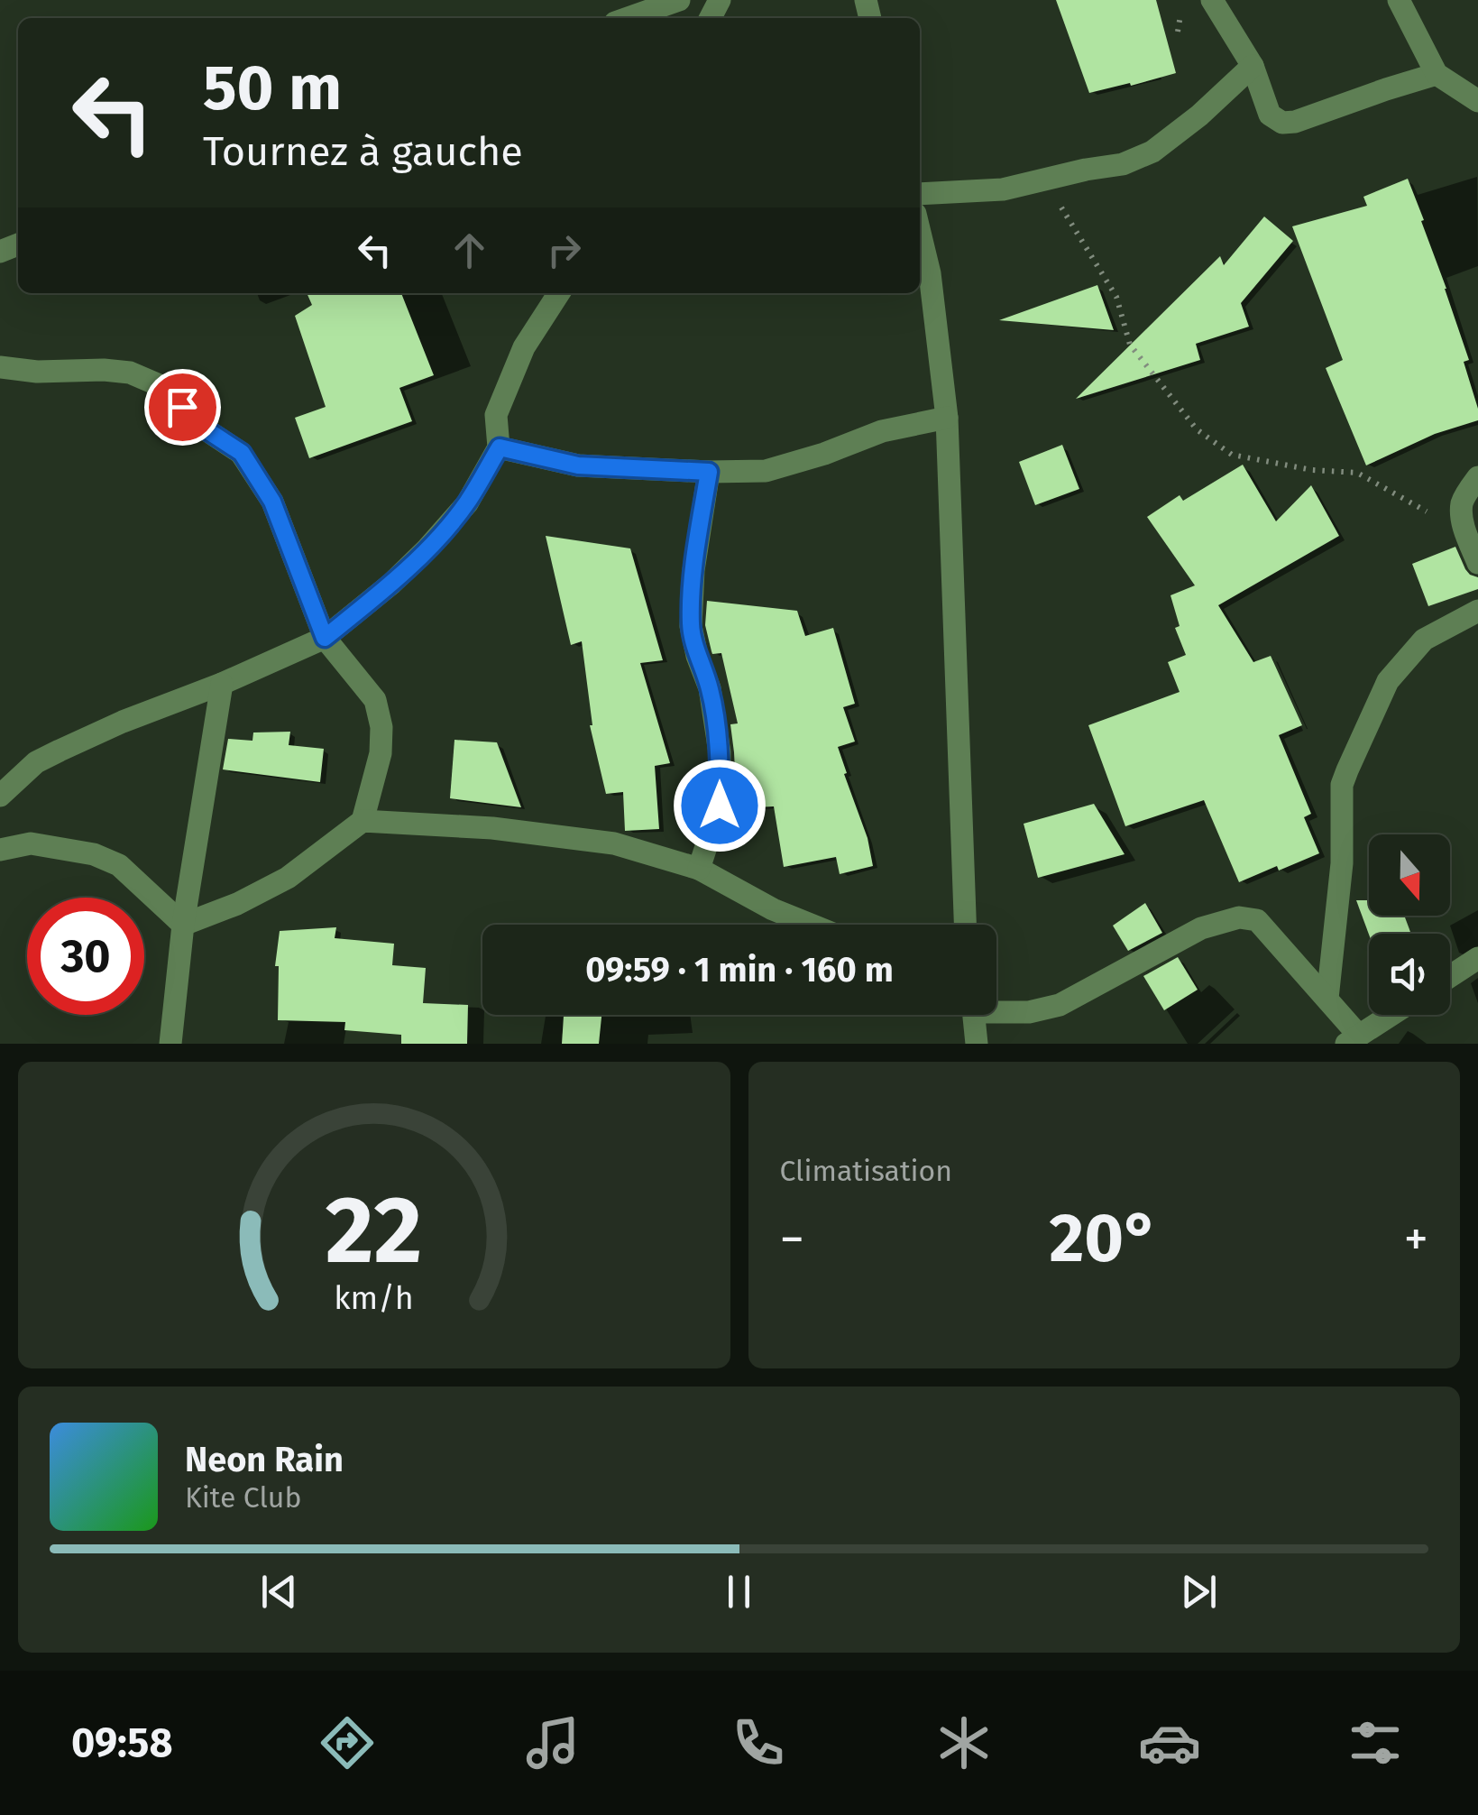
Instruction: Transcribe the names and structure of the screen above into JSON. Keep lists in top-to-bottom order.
{
  "north": "bottom",
  "page": {
    "turn": ["50 m", "Tournez à gauche"],
    "limit": "30",
    "trip": "09:59 · 1 min · 160 m",
    "tile": "Climatisation",
    "heat": ["−", "20°", "+"],
    "song": ["Neon Rain", "Kite Club"],
    "tabs": "09:58",
    "gauge": ["22", "km/h"]
  }
}
